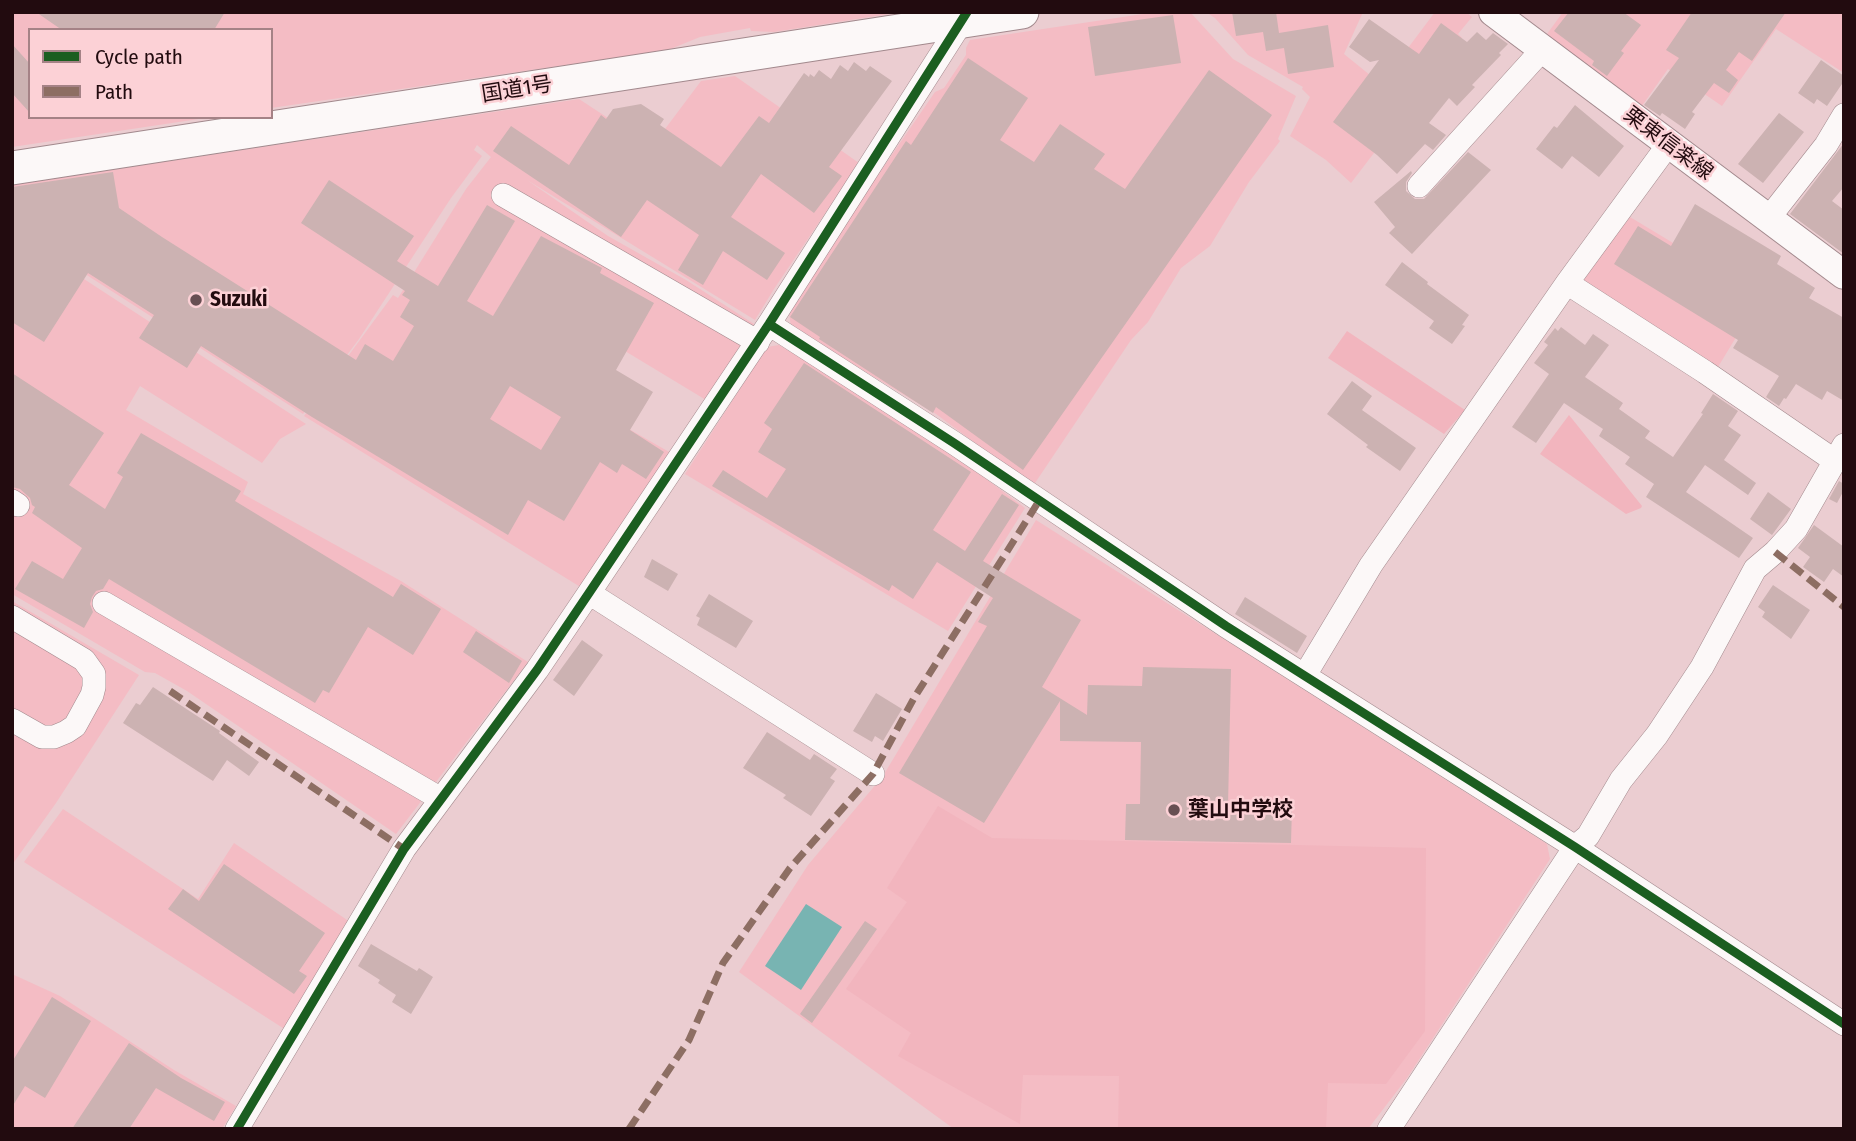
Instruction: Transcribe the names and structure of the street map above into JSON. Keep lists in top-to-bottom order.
{
  "streets": {
    "highway": ["国道1号"],
    "main road": ["栗東信楽線"]
  },
  "places": ["Suzuki", "葉山中学校"],
  "legend": ["Cycle path", "Path"]
}
